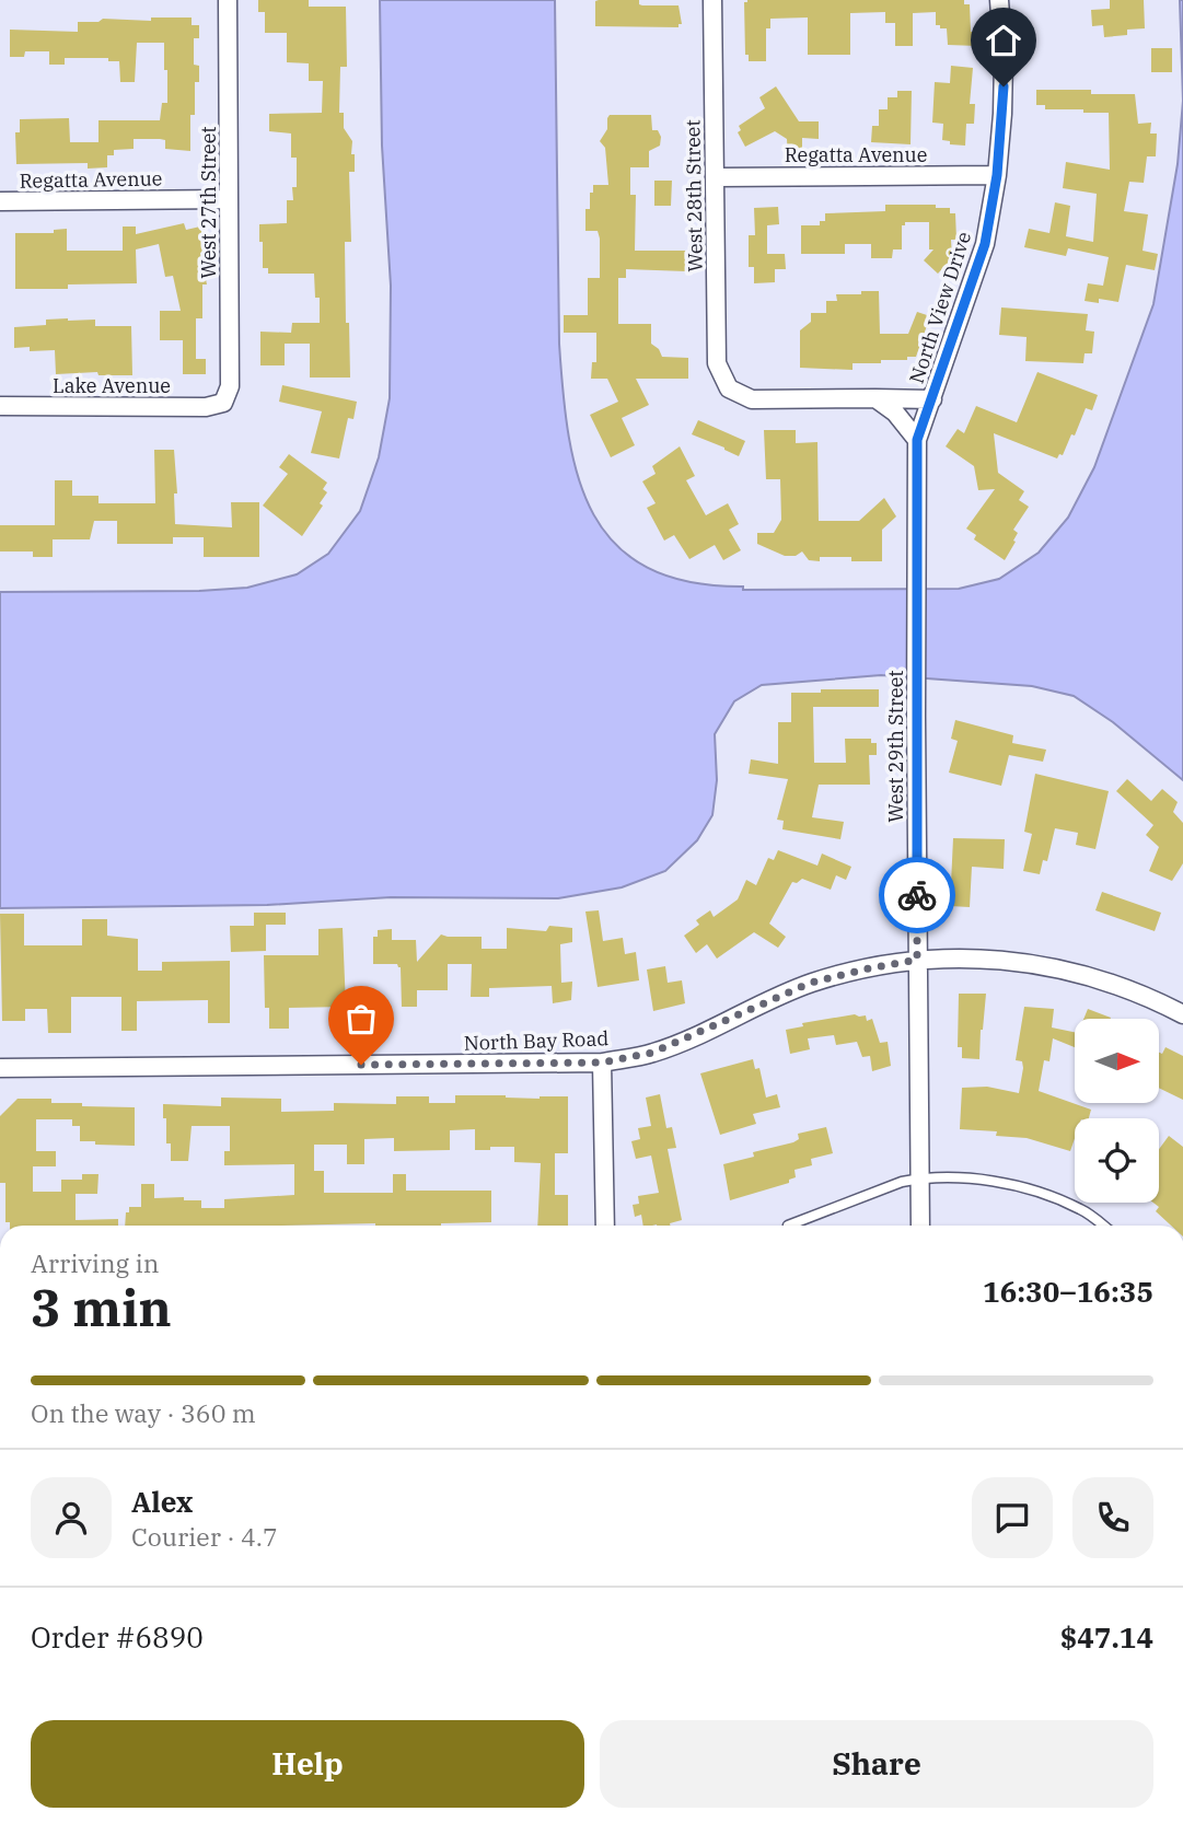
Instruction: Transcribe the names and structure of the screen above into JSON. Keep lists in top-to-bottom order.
{
  "streets": {
    "street": [
      "Regatta Avenue",
      "West 28th Street",
      "West 27th Street",
      "North View Drive",
      "Lake Avenue",
      "West 29th Street",
      "North Bay Road"
    ]
  },
  "crossings": [
    ["Regatta Avenue", "West 28th Street"],
    ["Regatta Avenue", "West 27th Street"],
    ["Regatta Avenue", "North View Drive"],
    ["West 27th Street", "Lake Avenue"],
    ["North View Drive", "West 29th Street"],
    ["West 29th Street", "North Bay Road"]
  ],
  "north": "right",
  "page": {
    "heading": ["3 min", "Arriving in", "16:30–16:35"],
    "panel": [
      "Alex",
      "Courier · 4.7",
      "Order #6890",
      "$47.14"
    ],
    "bar": "On the way · 360 m",
    "buttons": ["Help", "Share"]
  }
}
